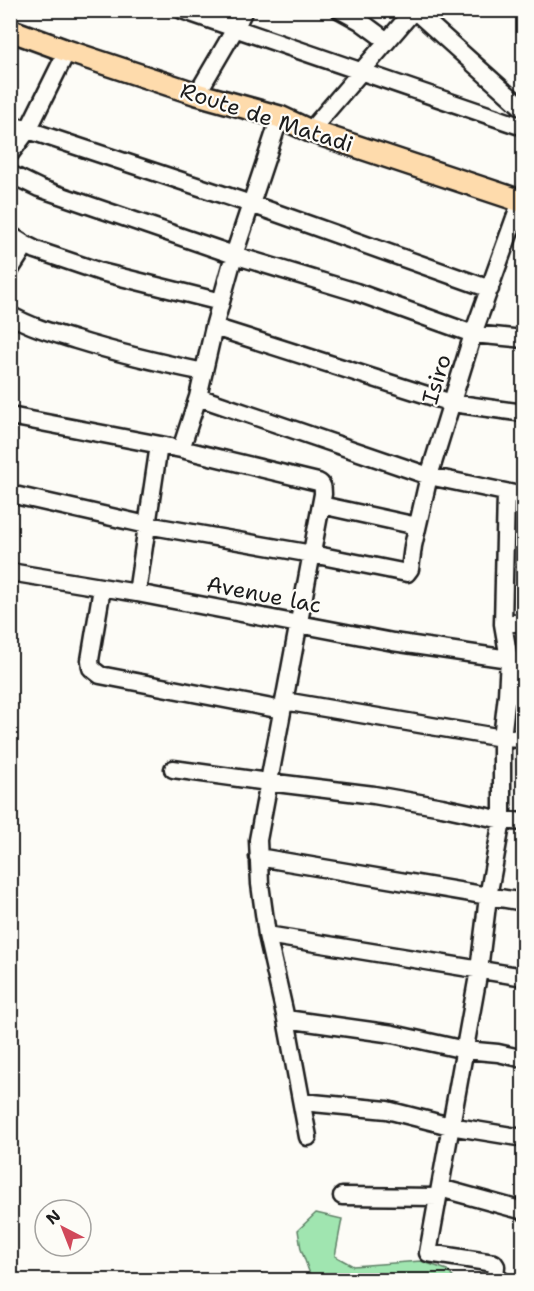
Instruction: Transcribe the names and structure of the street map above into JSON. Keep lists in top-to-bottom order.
{
  "streets": {
    "main road": ["Route de Matadi"],
    "street": ["Isiro", "Avenue lac"]
  },
  "crossings": [
    ["Route de Matadi", "Isiro"]
  ],
  "north": "top left"
}
